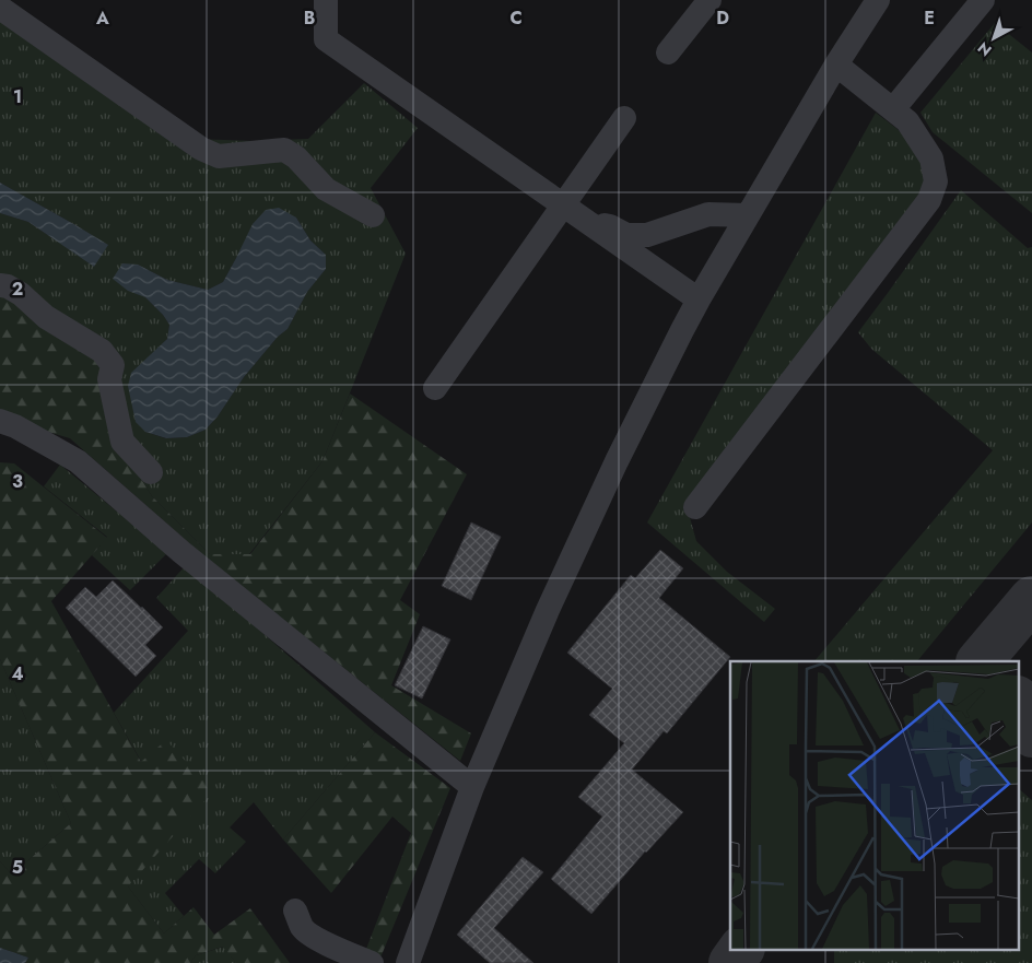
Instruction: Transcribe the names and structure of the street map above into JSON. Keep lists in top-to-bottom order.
{
  "north": "bottom left",
  "grid": {
    "columns": [
      "A",
      "B",
      "C",
      "D",
      "E"
    ],
    "rows": [
      "1",
      "2",
      "3",
      "4",
      "5"
    ]
  }
}
